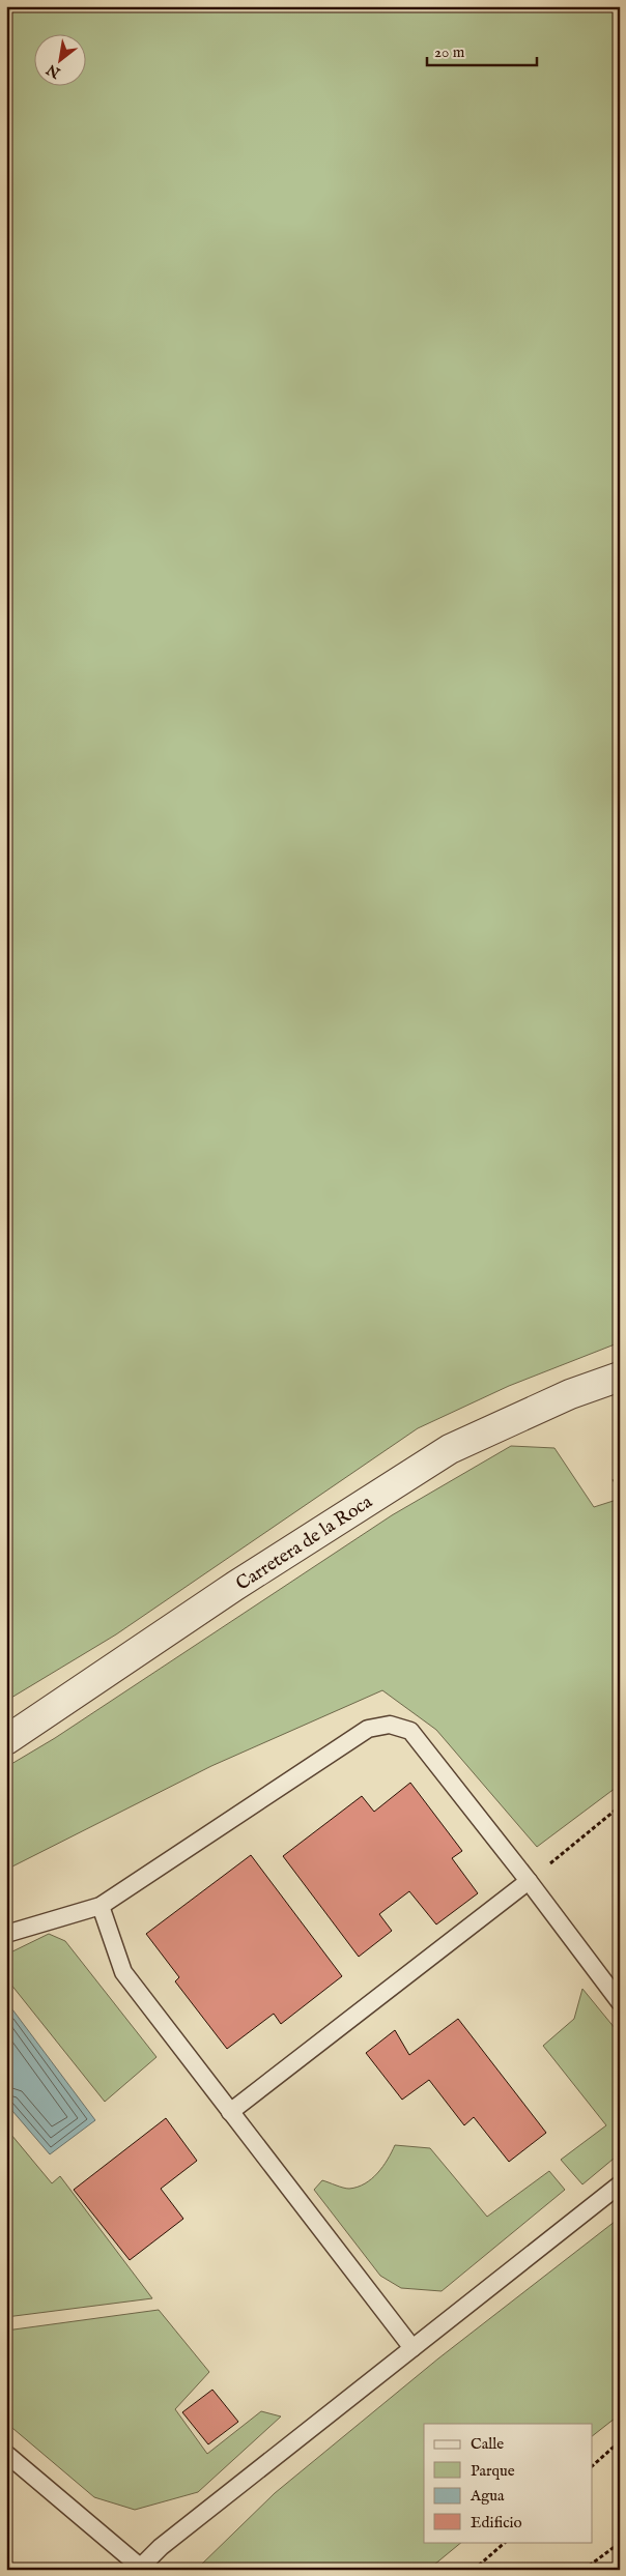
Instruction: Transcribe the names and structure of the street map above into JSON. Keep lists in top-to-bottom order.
{
  "streets": {
    "street": ["Carretera de la Roca"]
  },
  "legend": [
    "Calle",
    "Parque",
    "Agua",
    "Edificio"
  ],
  "scale_bar": "20 m",
  "north": "bottom left"
}
